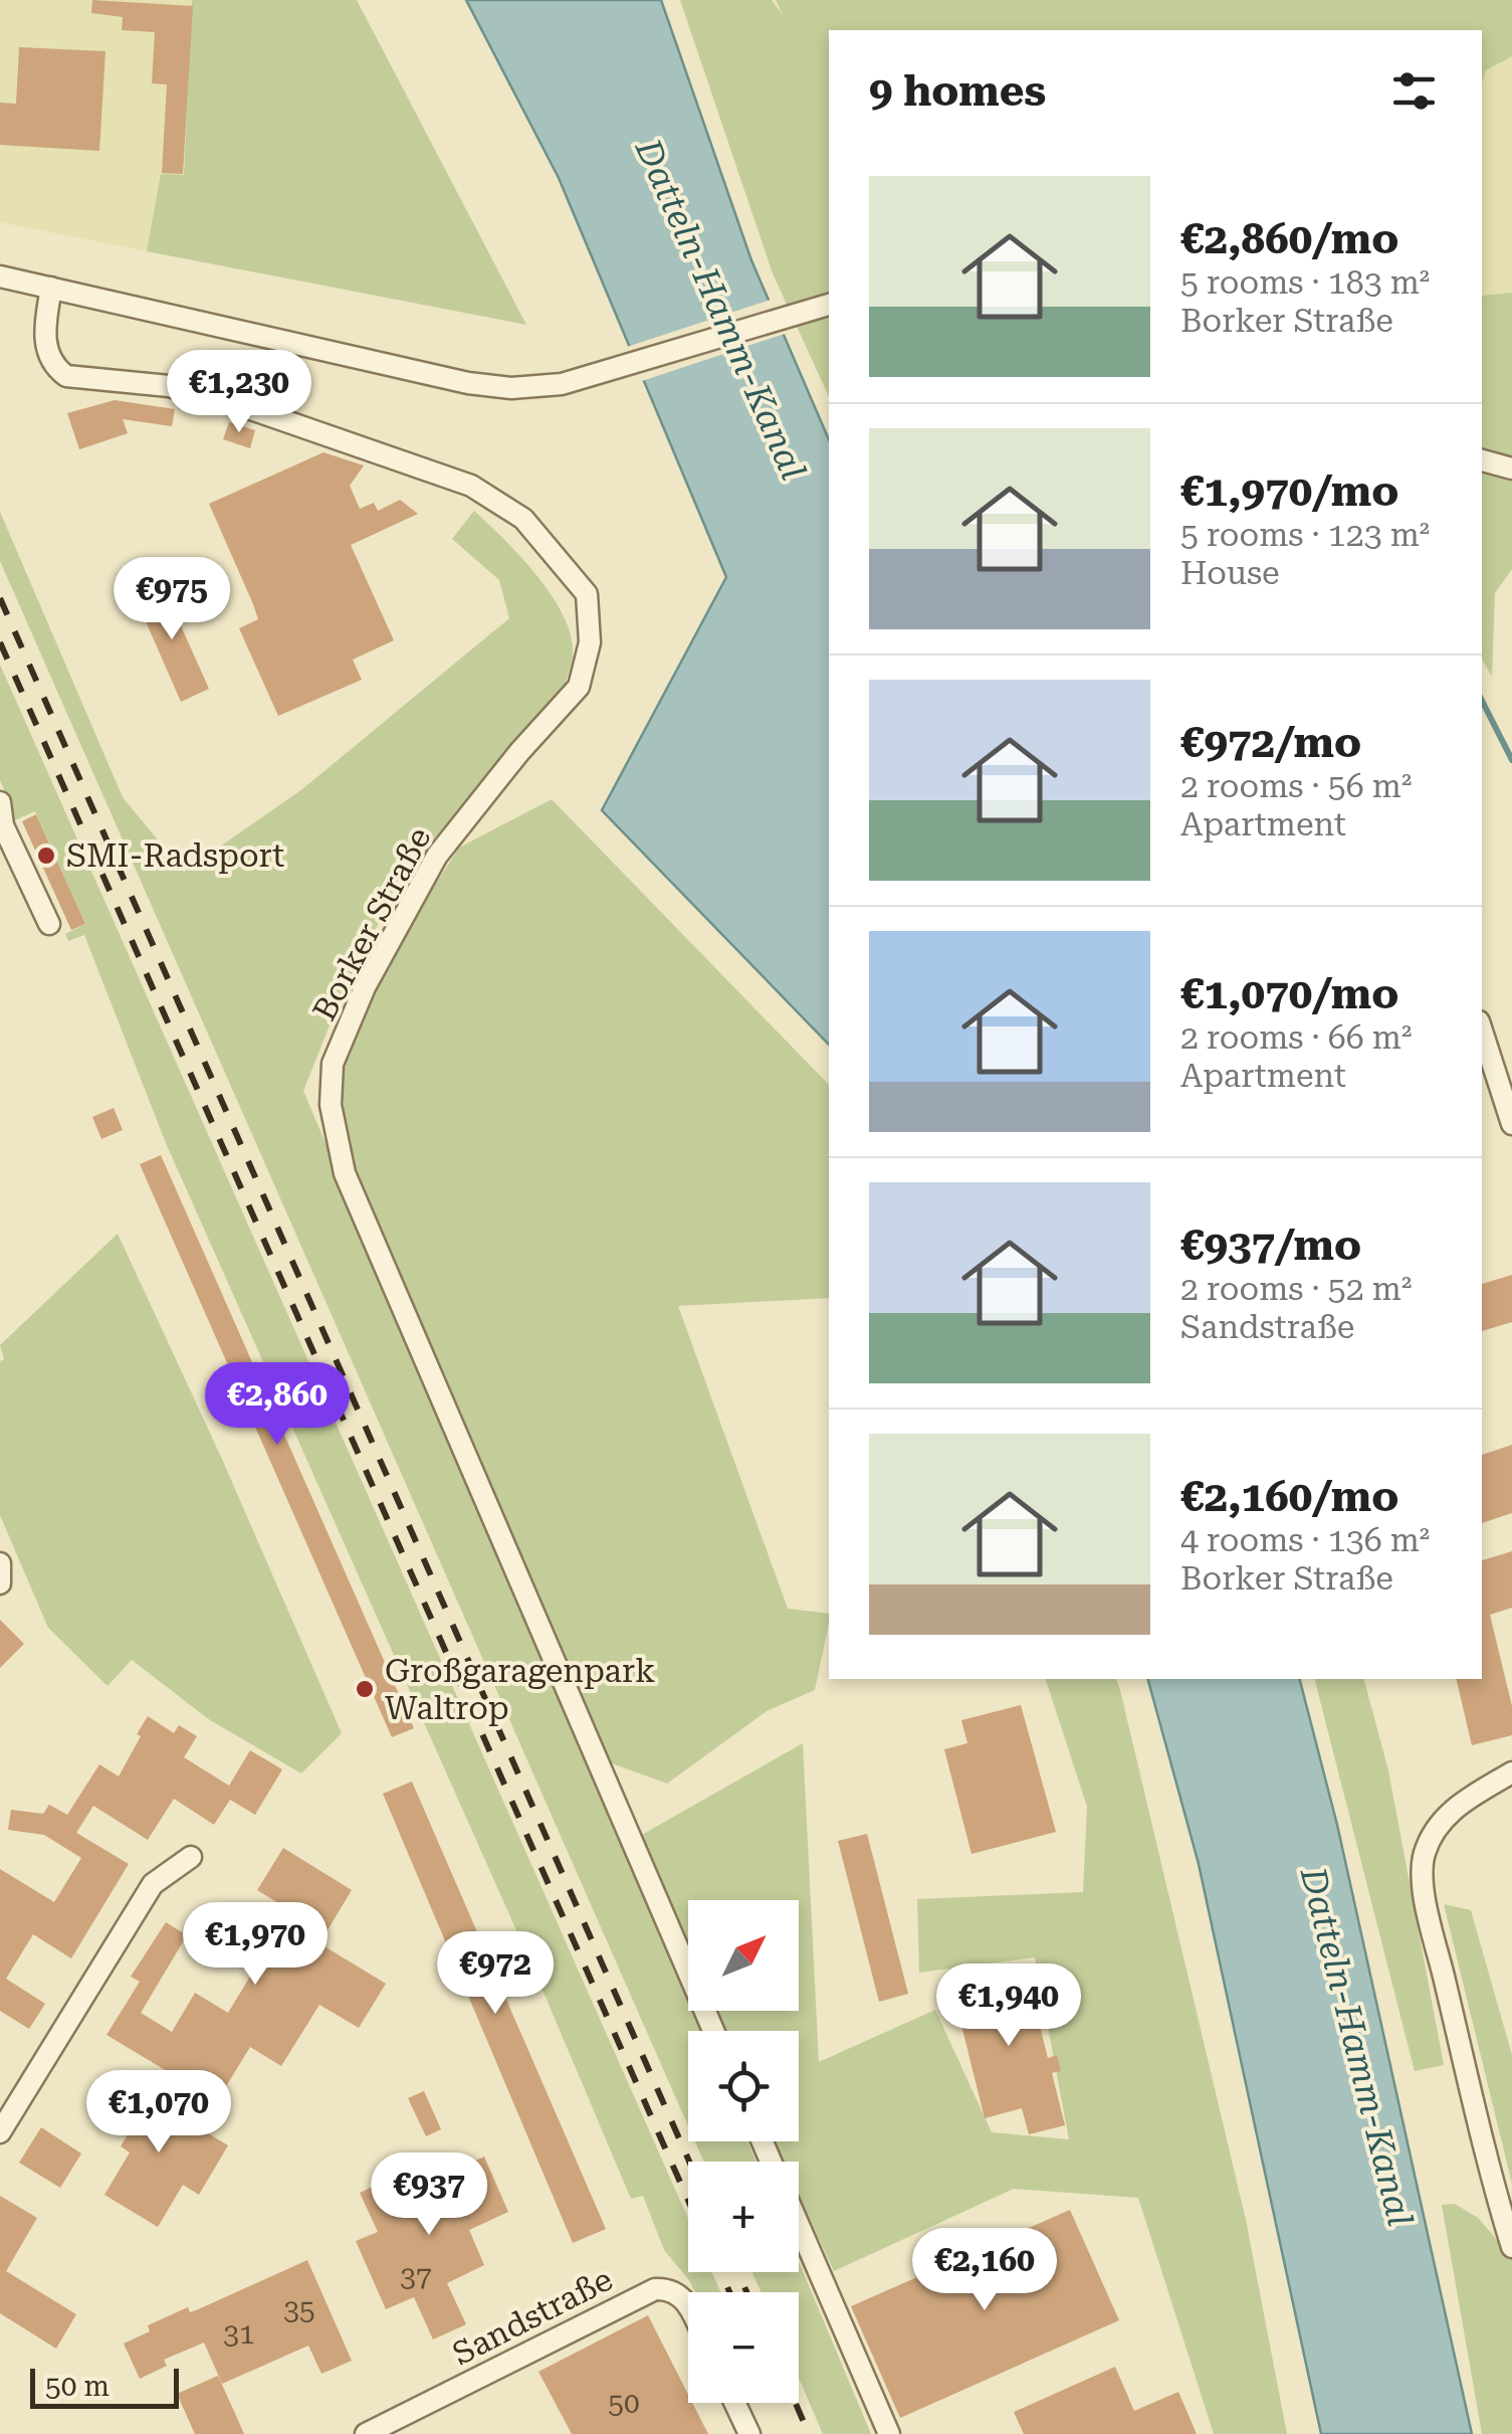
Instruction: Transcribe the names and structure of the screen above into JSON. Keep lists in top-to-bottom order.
{
  "streets": {
    "street": ["Borker Straße", "Sandstraße"]
  },
  "water": ["Datteln-Hamm-Kanal"],
  "places": ["SMI-Radsport", "Großgaragenpark Waltrop"],
  "house_numbers": [
    "37",
    "35",
    "31",
    "50"
  ],
  "scale_bar": "50 m",
  "north": "top right",
  "page": {
    "heading": "9 homes",
    "list": [
      {
        "name": "€2,860/mo",
        "note": "5 rooms · 183 m² · Borker Straße"
      },
      {
        "name": "€1,970/mo",
        "note": "5 rooms · 123 m² · House"
      },
      {
        "name": "€972/mo",
        "note": "2 rooms · 56 m² · Apartment"
      },
      {
        "name": "€1,070/mo",
        "note": "2 rooms · 66 m² · Apartment"
      },
      {
        "name": "€937/mo",
        "note": "2 rooms · 52 m² · Sandstraße"
      },
      {
        "name": "€2,160/mo",
        "note": "4 rooms · 136 m² · Borker Straße"
      }
    ],
    "price": [
      "€1,230",
      "€975",
      "€2,860",
      "€1,970",
      "€972",
      "€1,940",
      "€1,070",
      "€937",
      "€2,160"
    ],
    "map_buttons": ["+", "−"],
    "scale": "50 m"
  }
}
